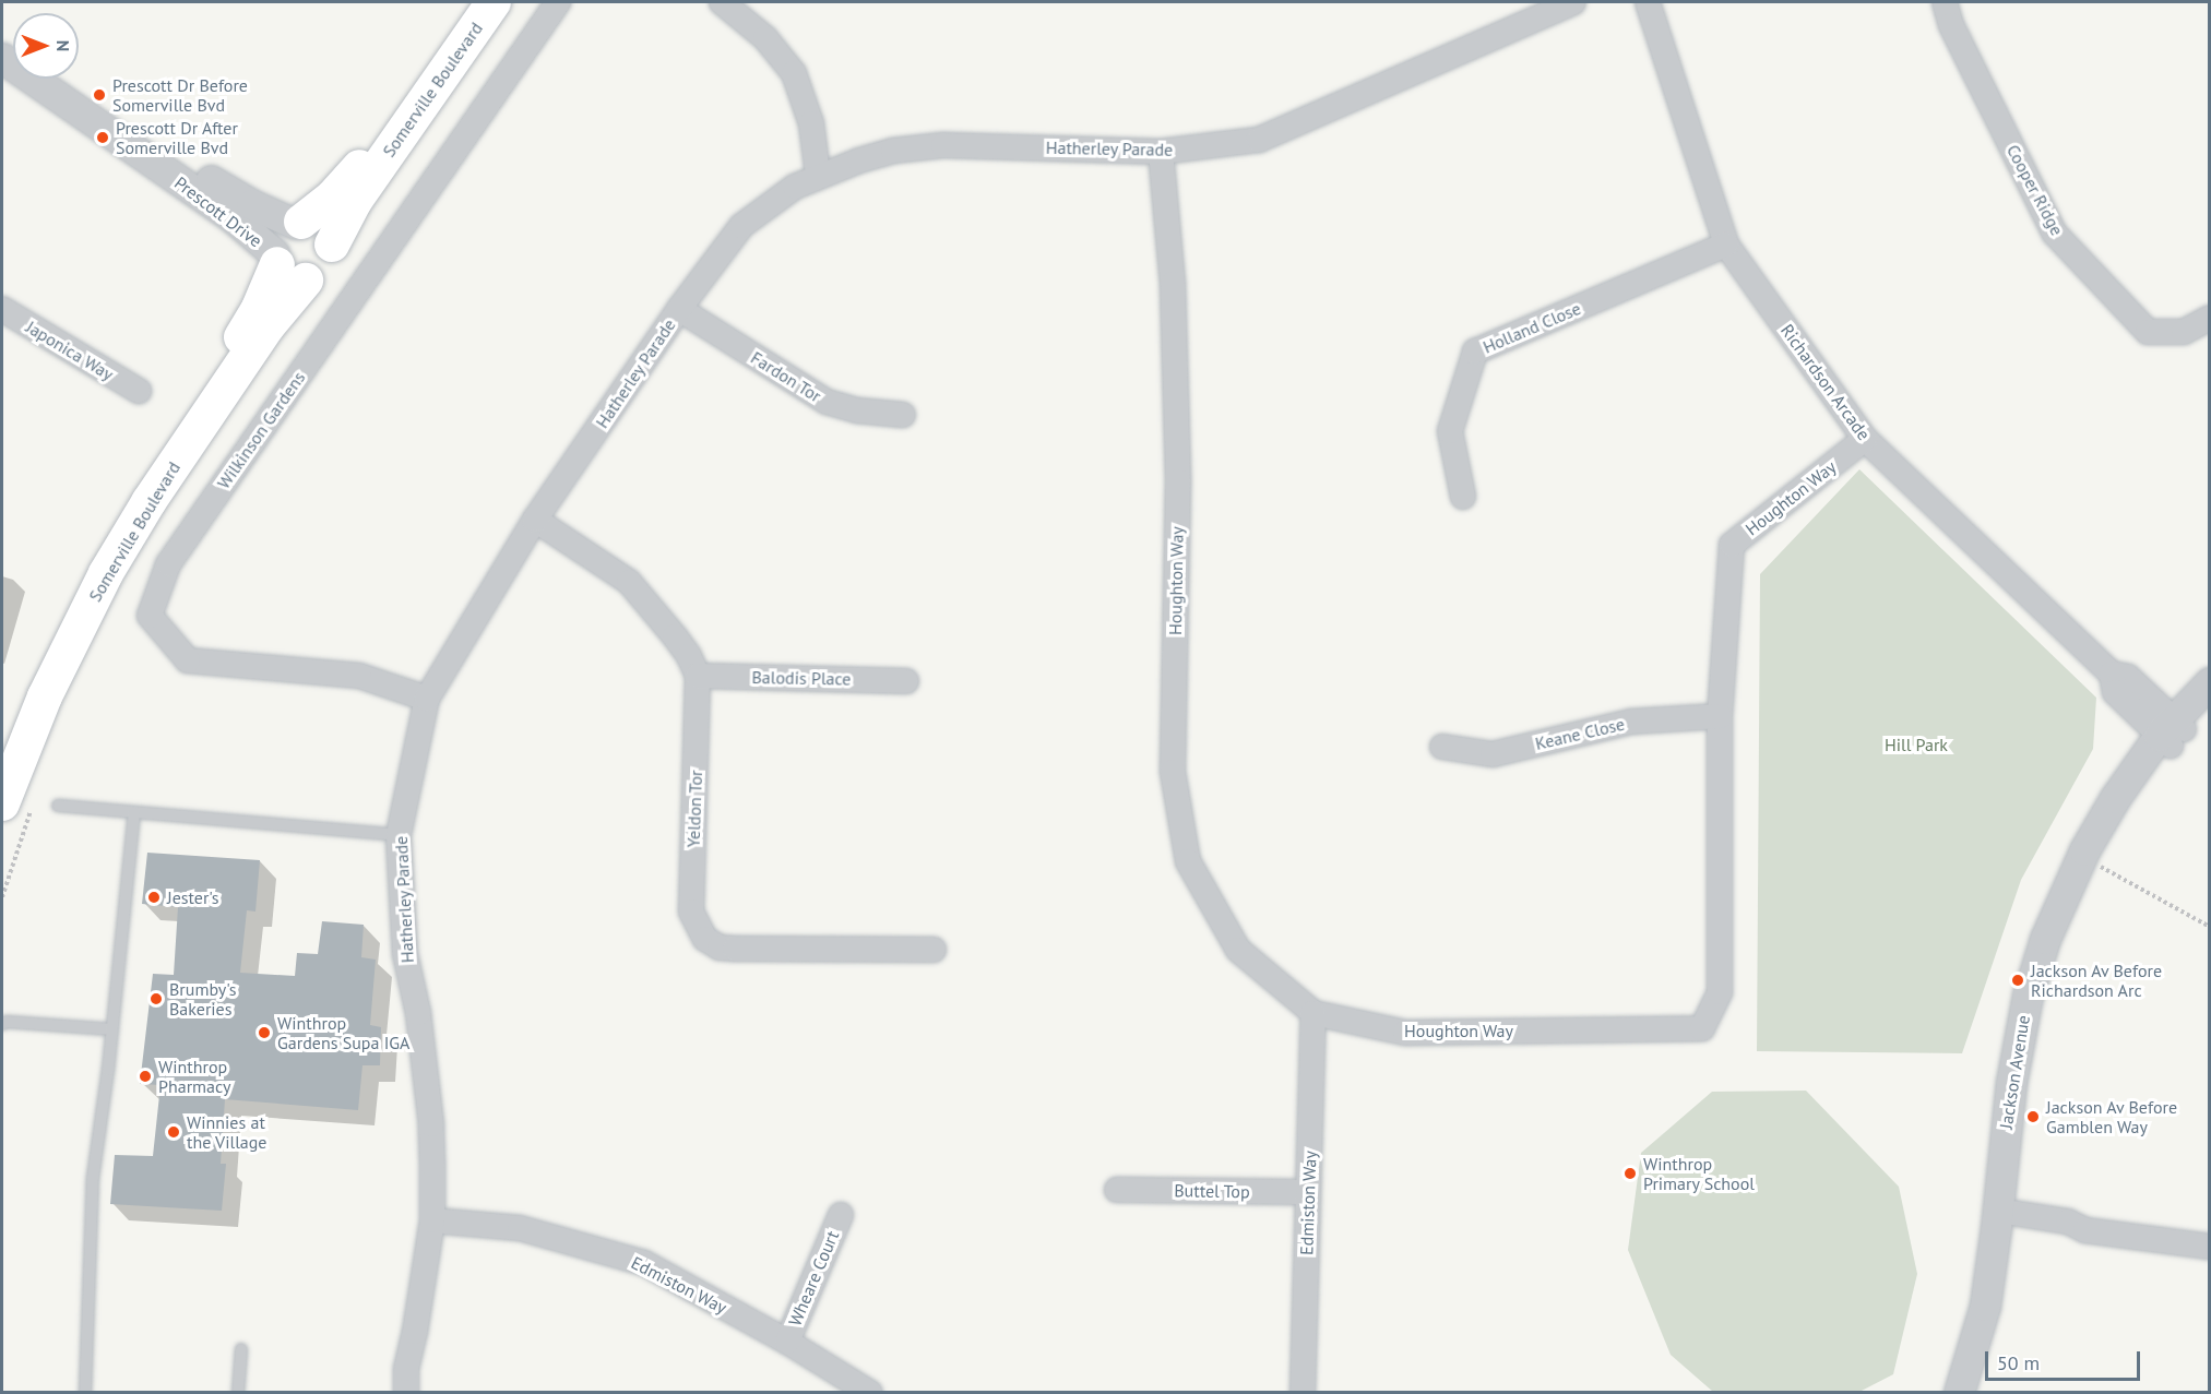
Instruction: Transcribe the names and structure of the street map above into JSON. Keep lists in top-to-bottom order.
{
  "streets": {
    "main road": ["Somerville Boulevard"],
    "street": [
      "Hatherley Parade",
      "Cooper Ridge",
      "Prescott Drive",
      "Holland Close",
      "Japonica Way",
      "Fardon Tor",
      "Richardson Arcade",
      "Wilkinson Gardens",
      "Houghton Way",
      "Balodis Place",
      "Keane Close",
      "Yeldon Tor",
      "Jackson Avenue",
      "Buttel Top",
      "Edmiston Way",
      "Wheare Court"
    ]
  },
  "crossings": [
    ["Somerville Boulevard", "Prescott Drive"],
    ["Hatherley Parade", "Fardon Tor"],
    ["Hatherley Parade", "Wilkinson Gardens"],
    ["Hatherley Parade", "Houghton Way"],
    ["Hatherley Parade", "Edmiston Way"],
    ["Holland Close", "Richardson Arcade"],
    ["Richardson Arcade", "Houghton Way"],
    ["Richardson Arcade", "Jackson Avenue"],
    ["Houghton Way", "Keane Close"],
    ["Houghton Way", "Edmiston Way"],
    ["Balodis Place", "Yeldon Tor"],
    ["Buttel Top", "Edmiston Way"],
    ["Edmiston Way", "Wheare Court"]
  ],
  "parks": ["Hill Park"],
  "places": [
    "Prescott Dr Before Somerville Bvd",
    "Prescott Dr After Somerville Bvd",
    "Jester's",
    "Jackson Av Before Richardson Arc",
    "Brumby's Bakeries",
    "Winthrop Gardens Supa IGA",
    "Winthrop Pharmacy",
    "Jackson Av Before Gamblen Way",
    "Winnies at the Village",
    "Winthrop Primary School"
  ],
  "scale_bar": "50 m",
  "north": "right"
}
